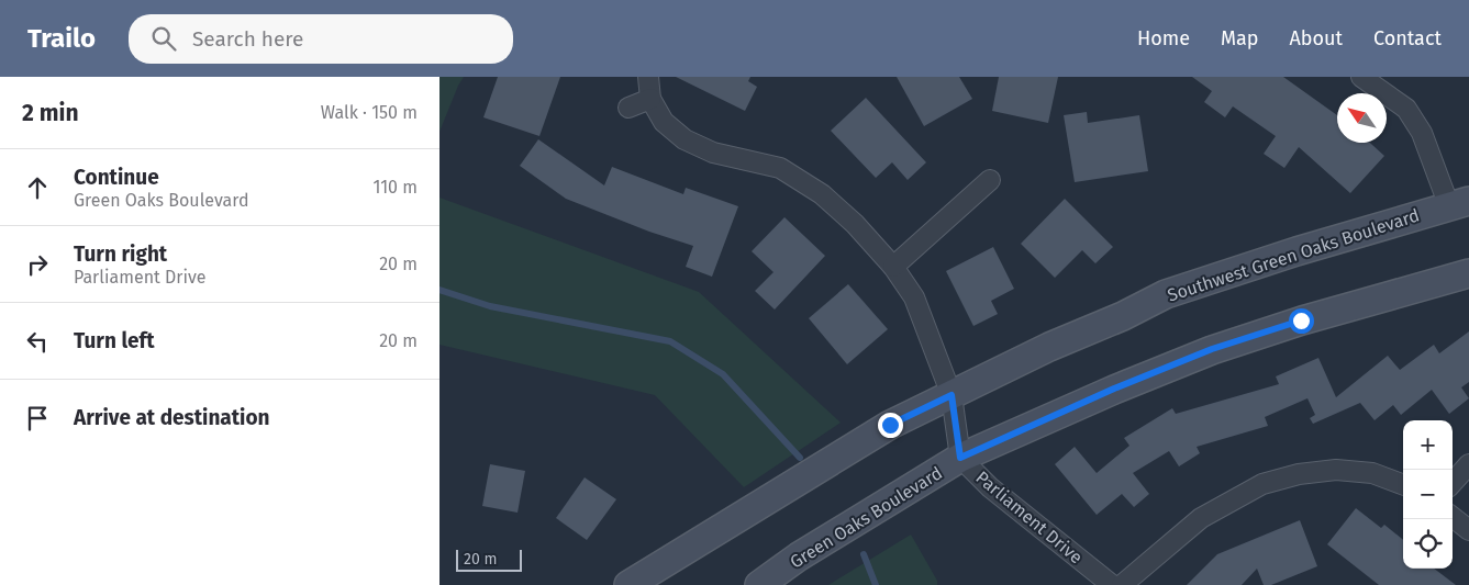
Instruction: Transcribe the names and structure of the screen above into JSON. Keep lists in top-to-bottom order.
{
  "streets": {
    "main road": ["Southwest Green Oaks Boulevard", "Green Oaks Boulevard"],
    "street": ["Parliament Drive"]
  },
  "crossings": [
    ["Southwest Green Oaks Boulevard", "Parliament Drive"],
    ["Green Oaks Boulevard", "Parliament Drive"]
  ],
  "scale_bar": "20 m",
  "north": "top left",
  "page": {
    "header": "Trailo",
    "search": "Search here",
    "nav": [
      "Home",
      "Map",
      "About",
      "Contact"
    ],
    "heading": ["2 min", "Walk · 150 m"],
    "list": [
      ["Continue", "Green Oaks Boulevard", "110 m"],
      ["Turn right", "Parliament Drive", "20 m"],
      ["Turn left", "20 m"],
      "Arrive at destination"
    ],
    "map_buttons": ["+", "−"],
    "scale": "20 m"
  }
}
